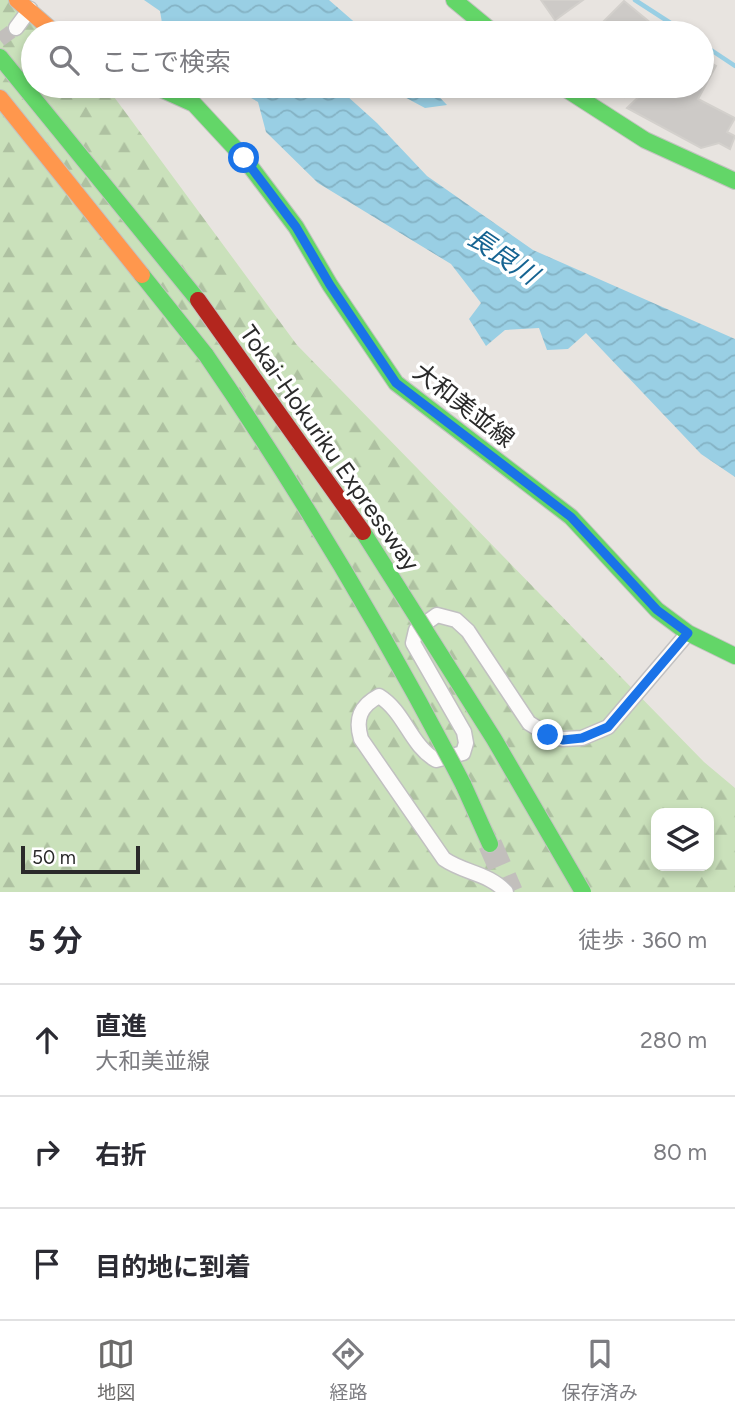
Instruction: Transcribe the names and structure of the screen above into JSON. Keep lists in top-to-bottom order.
{
  "streets": {
    "main road": ["大和美並線", "Tokai-Hokuriku Expressway"]
  },
  "water": ["長良川"],
  "scale_bar": "50 m",
  "page": {
    "search": "ここで検索",
    "scale": "50 m",
    "heading": ["5 分", "徒歩 · 360 m"],
    "list": [
      ["直進", "大和美並線", "280 m"],
      ["右折", "80 m"],
      "目的地に到着"
    ],
    "nav": ["地図", "経路", "保存済み"]
  }
}
